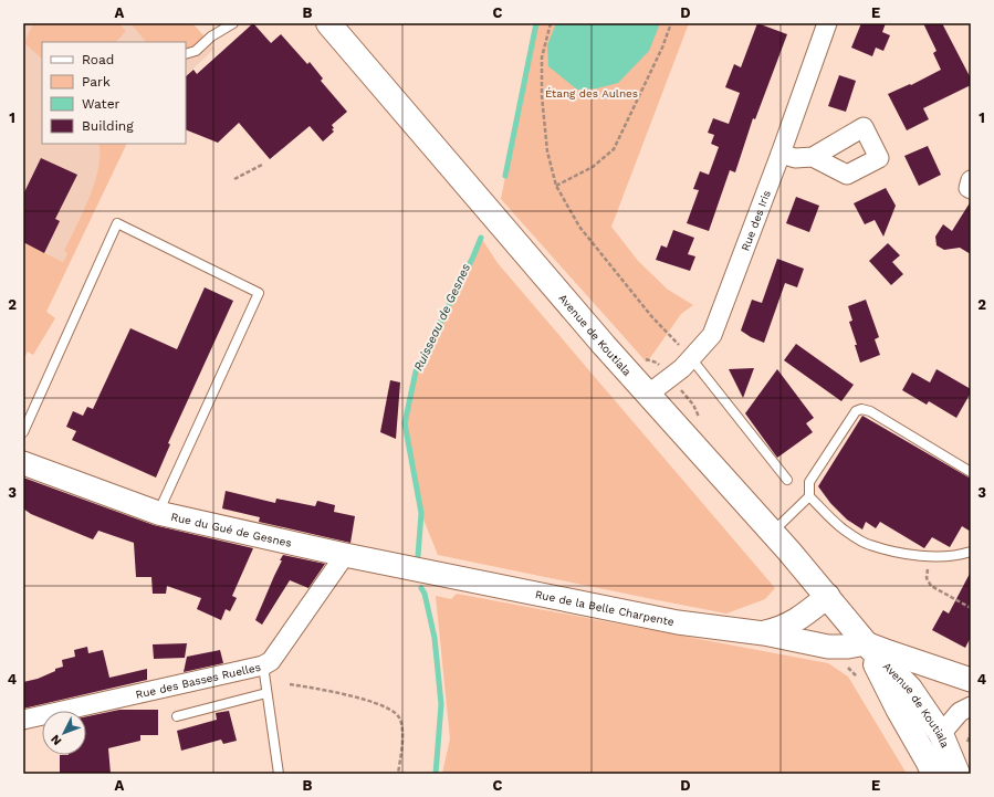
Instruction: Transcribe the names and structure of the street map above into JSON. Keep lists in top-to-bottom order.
{
  "streets": {
    "main road": ["Avenue de Koutiala"],
    "street": [
      "Rue des Iris",
      "Rue du Gué de Gesnes",
      "Rue de la Belle Charpente",
      "Rue des Basses Ruelles"
    ]
  },
  "crossings": [
    ["Rue des Iris", "Avenue de Koutiala"],
    ["Avenue de Koutiala", "Rue de la Belle Charpente"],
    ["Rue du Gué de Gesnes", "Rue de la Belle Charpente"],
    ["Rue du Gué de Gesnes", "Rue des Basses Ruelles"]
  ],
  "water": ["Ruisseau de Gesnes"],
  "parks": ["Étang des Aulnes"],
  "legend": [
    "Road",
    "Park",
    "Water",
    "Building"
  ],
  "north": "bottom left",
  "grid": {
    "columns": [
      "A",
      "B",
      "C",
      "D",
      "E"
    ],
    "rows": [
      "1",
      "2",
      "3",
      "4"
    ]
  }
}
